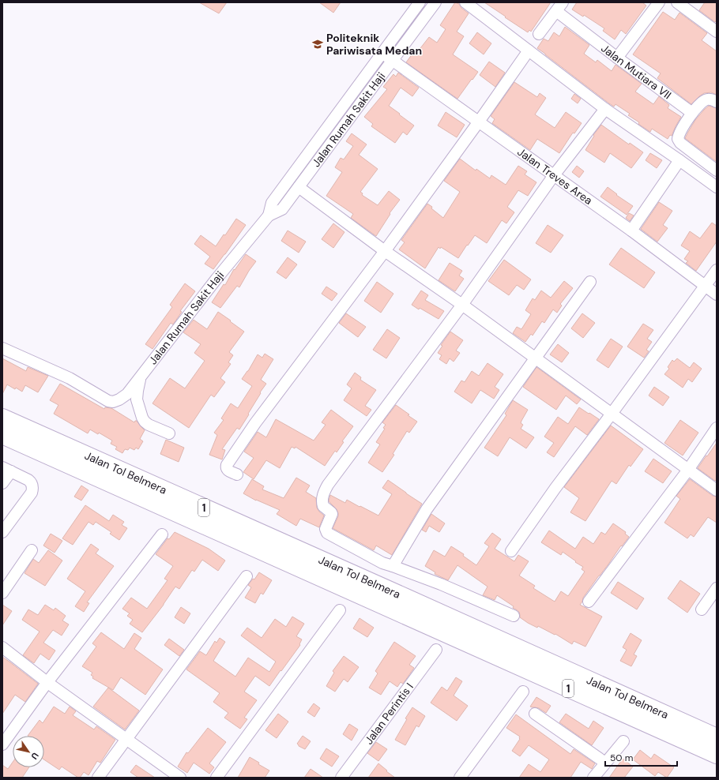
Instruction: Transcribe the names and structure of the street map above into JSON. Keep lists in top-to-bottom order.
{
  "streets": {
    "highway": ["Jalan Tol Belmera", "1"],
    "street": [
      "Jalan Mutiara VII",
      "Jalan Rumah Sakit Haji",
      "Jalan Treves Area",
      "Jalan Perintis I"
    ]
  },
  "crossings": [
    ["Jalan Rumah Sakit Haji", "Jalan Treves Area"]
  ],
  "places": {
    "school or university": ["Politeknik Pariwisata Medan"]
  },
  "scale_bar": "50 m",
  "north": "bottom right"
}
